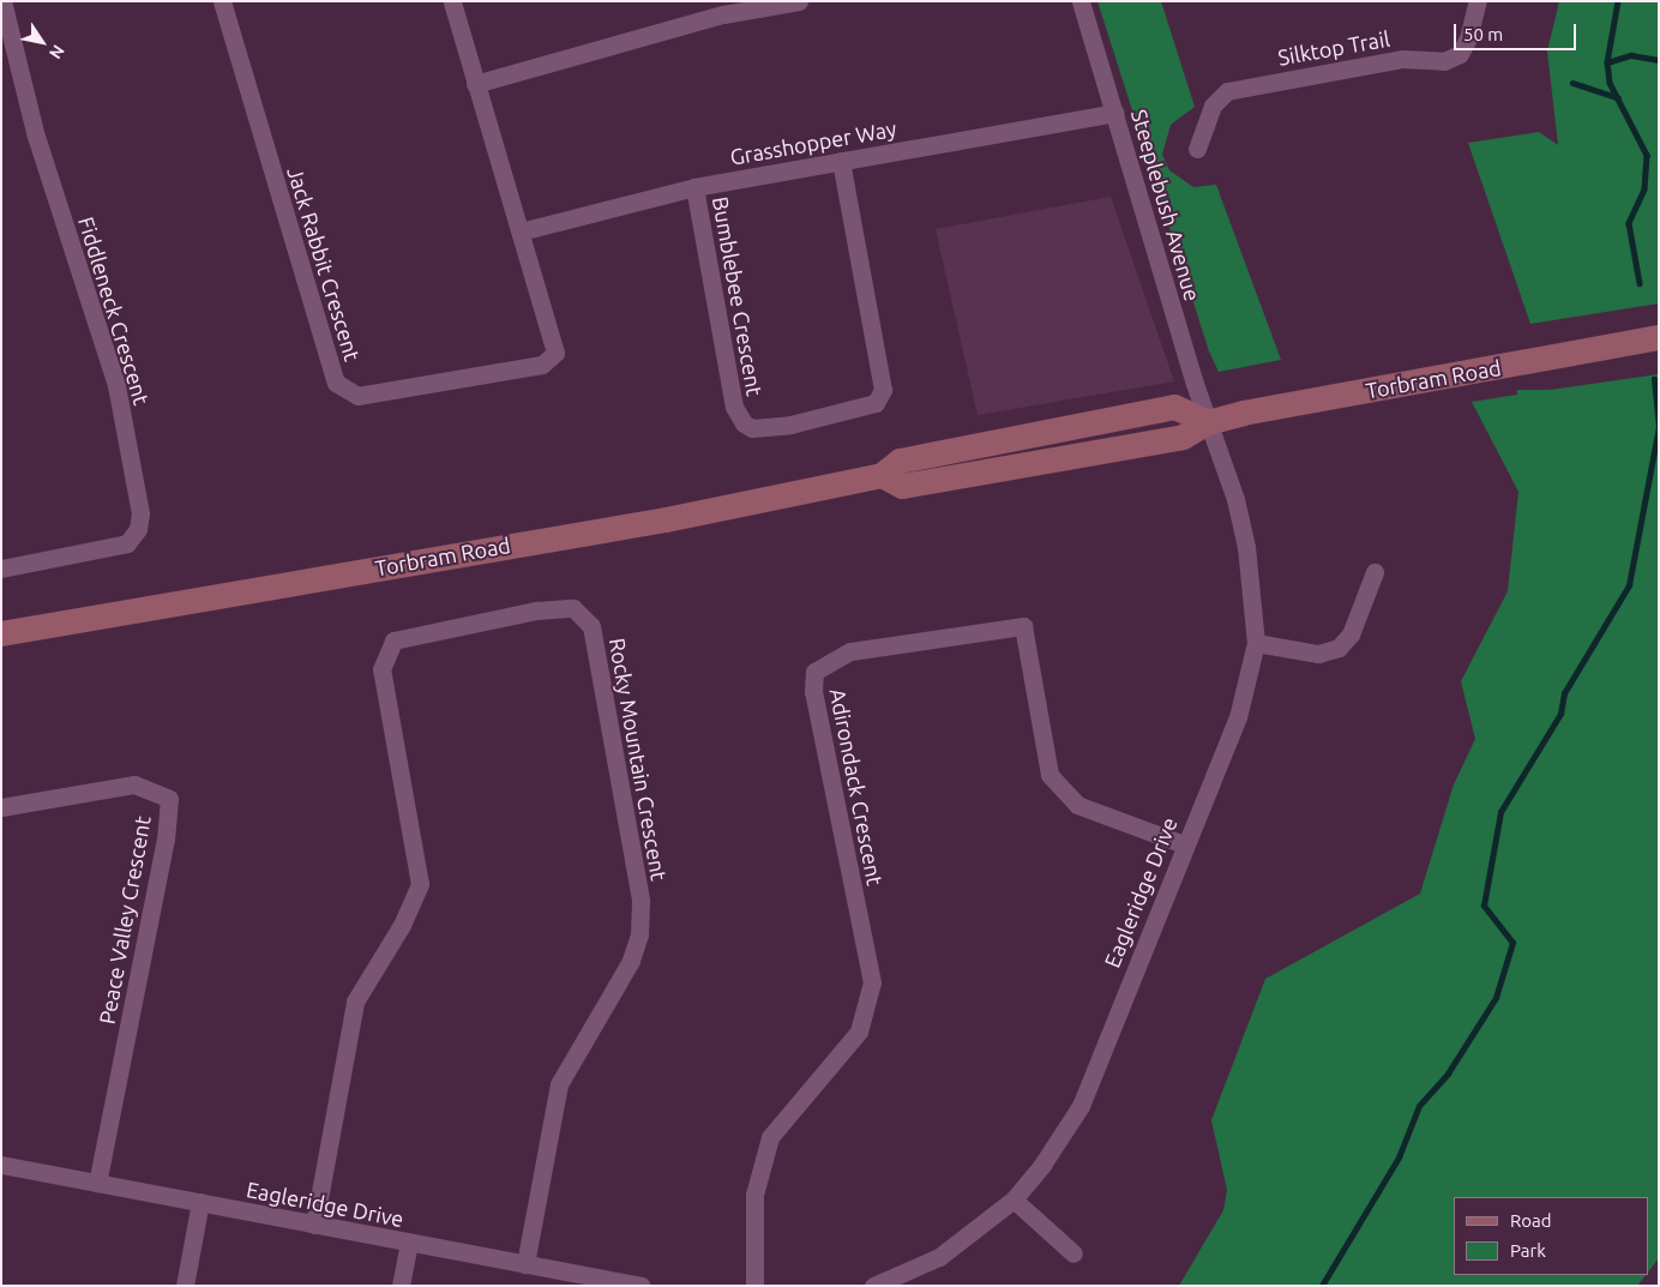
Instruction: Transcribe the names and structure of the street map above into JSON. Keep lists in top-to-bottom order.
{
  "streets": {
    "main road": ["Torbram Road"],
    "street": [
      "Silktop Trail",
      "Grasshopper Way",
      "Steeplebush Avenue",
      "Jack Rabbit Crescent",
      "Bumblebee Crescent",
      "Fiddleneck Crescent",
      "Rocky Mountain Crescent",
      "Adirondack Crescent",
      "Eagleridge Drive",
      "Peace Valley Crescent"
    ]
  },
  "crossings": [
    ["Grasshopper Way", "Steeplebush Avenue"],
    ["Grasshopper Way", "Jack Rabbit Crescent"],
    ["Grasshopper Way", "Bumblebee Crescent"],
    ["Steeplebush Avenue", "Torbram Road"],
    ["Steeplebush Avenue", "Eagleridge Drive"],
    ["Torbram Road", "Eagleridge Drive"],
    ["Rocky Mountain Crescent", "Eagleridge Drive"],
    ["Adirondack Crescent", "Eagleridge Drive"],
    ["Eagleridge Drive", "Peace Valley Crescent"]
  ],
  "legend": ["Road", "Park"],
  "scale_bar": "50 m",
  "north": "bottom right"
}
